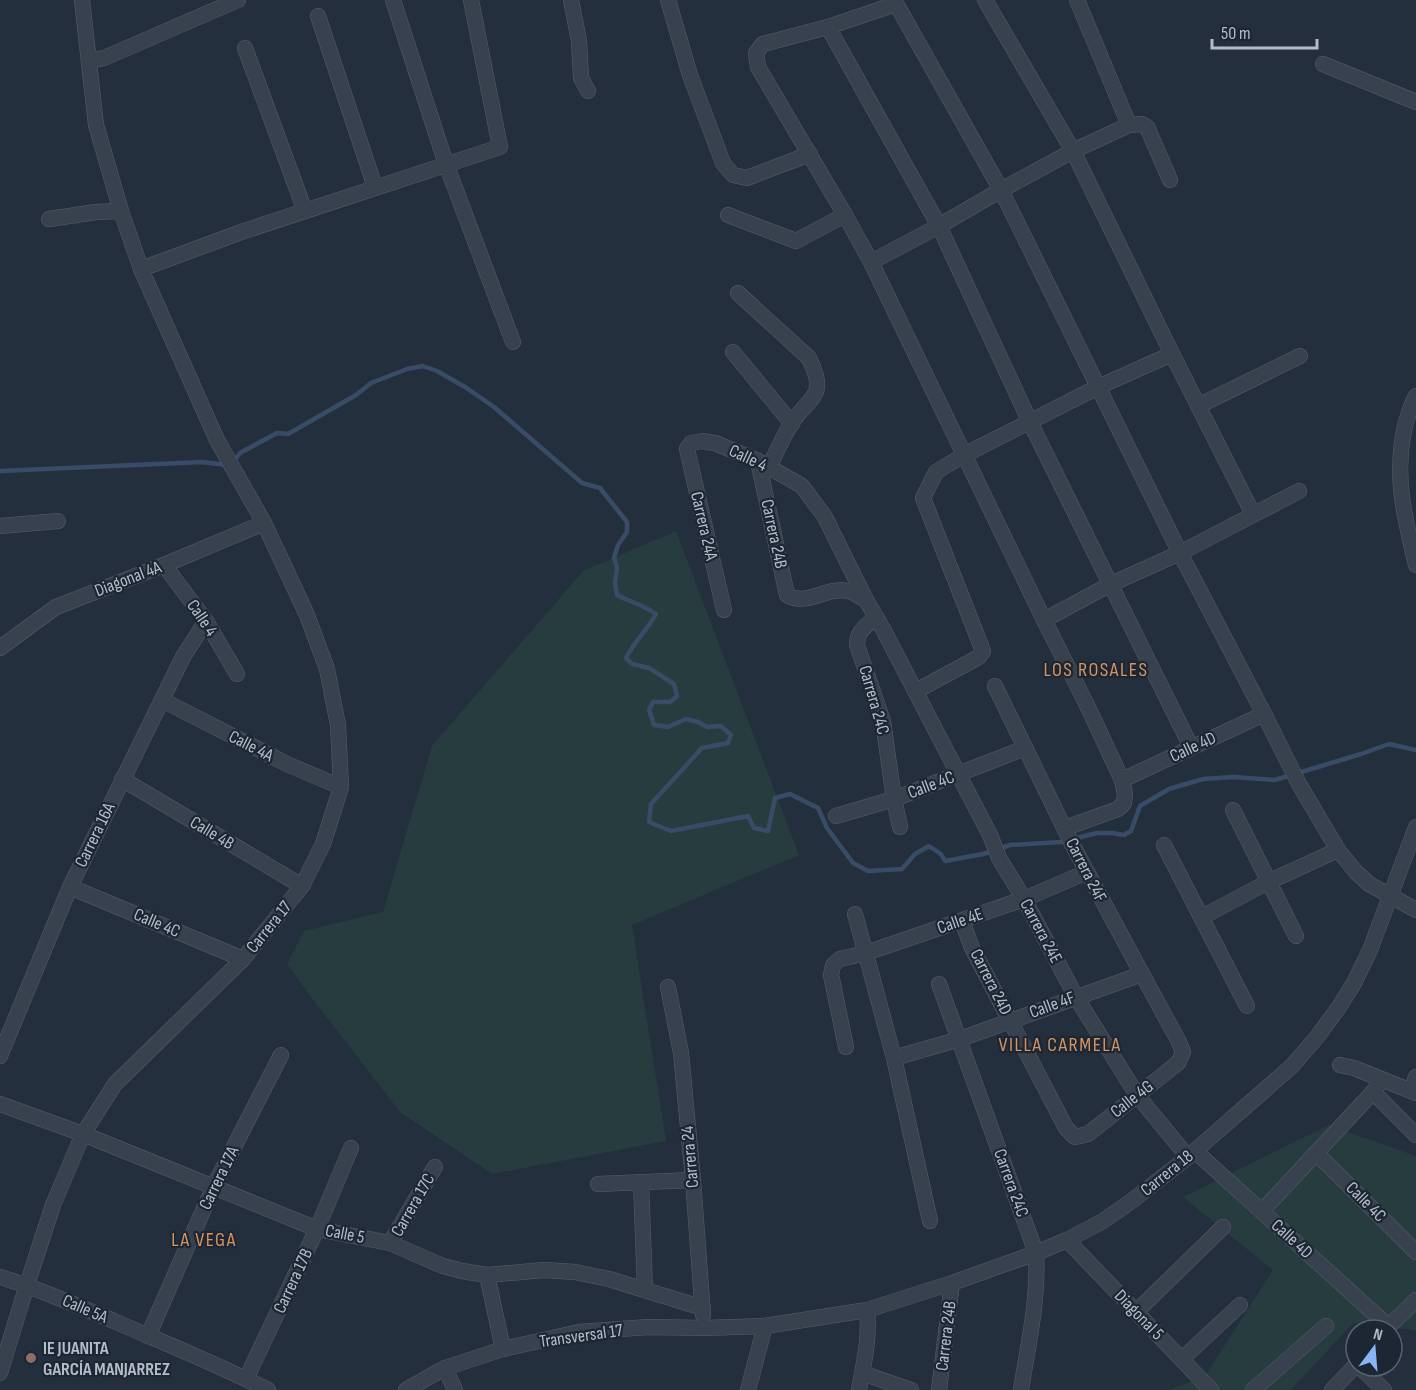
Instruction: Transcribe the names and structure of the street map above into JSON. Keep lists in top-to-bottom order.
{
  "streets": {
    "street": [
      "Calle 4",
      "Carrera 24A",
      "Carrera 24B",
      "Diagonal 4A",
      "Carrera 24C",
      "Calle 4A",
      "Calle 4D",
      "Calle 4C",
      "Calle 4B",
      "Carrera 16A",
      "Carrera 24F",
      "Calle 4E",
      "Carrera 17",
      "Carrera 24E",
      "Carrera 24D",
      "Calle 4F",
      "Calle 4G",
      "Carrera 24",
      "Carrera 18",
      "Carrera 17A",
      "Carrera 17C",
      "Calle 5",
      "Carrera 17B",
      "Calle 5A",
      "Diagonal 5",
      "Transversal 17"
    ]
  },
  "crossings": [
    ["Calle 4", "Carrera 24A"],
    ["Calle 4", "Carrera 24B"],
    ["Calle 4", "Diagonal 4A"],
    ["Calle 4", "Carrera 24C"],
    ["Calle 4", "Carrera 16A"],
    ["Carrera 24B", "Carrera 24C"],
    ["Carrera 24B", "Carrera 18"],
    ["Diagonal 4A", "Carrera 17"],
    ["Carrera 24C", "Calle 4C"],
    ["Carrera 24C", "Carrera 24E"],
    ["Carrera 24C", "Calle 4F"],
    ["Carrera 24C", "Carrera 18"],
    ["Calle 4A", "Carrera 16A"],
    ["Calle 4A", "Carrera 17"],
    ["Calle 4D", "Carrera 24E"],
    ["Calle 4D", "Carrera 18"],
    ["Calle 4C", "Carrera 16A"],
    ["Calle 4C", "Carrera 24F"],
    ["Calle 4C", "Carrera 17"],
    ["Calle 4C", "Carrera 24E"],
    ["Calle 4B", "Carrera 16A"],
    ["Calle 4B", "Carrera 17"],
    ["Carrera 24F", "Calle 4E"],
    ["Carrera 24F", "Calle 4F"],
    ["Carrera 24F", "Calle 4G"],
    ["Calle 4E", "Carrera 24E"],
    ["Calle 4E", "Carrera 24D"],
    ["Carrera 17", "Calle 5"],
    ["Carrera 17", "Calle 5A"],
    ["Carrera 24E", "Calle 4F"],
    ["Carrera 24E", "Calle 4G"],
    ["Carrera 24E", "Carrera 18"],
    ["Carrera 24D", "Calle 4F"],
    ["Carrera 24D", "Calle 4G"],
    ["Carrera 24", "Calle 5"],
    ["Carrera 24", "Transversal 17"],
    ["Carrera 18", "Diagonal 5"],
    ["Carrera 18", "Transversal 17"],
    ["Carrera 17A", "Calle 5"],
    ["Carrera 17A", "Calle 5A"],
    ["Carrera 17C", "Calle 5"],
    ["Calle 5", "Carrera 17B"],
    ["Carrera 17B", "Calle 5A"]
  ],
  "districts": ["LOS ROSALES", "VILLA CARMELA", "LA VEGA"],
  "places": ["IE JUANITA GARCÍA MANJARREZ"],
  "scale_bar": "50 m",
  "north": "top"
}
